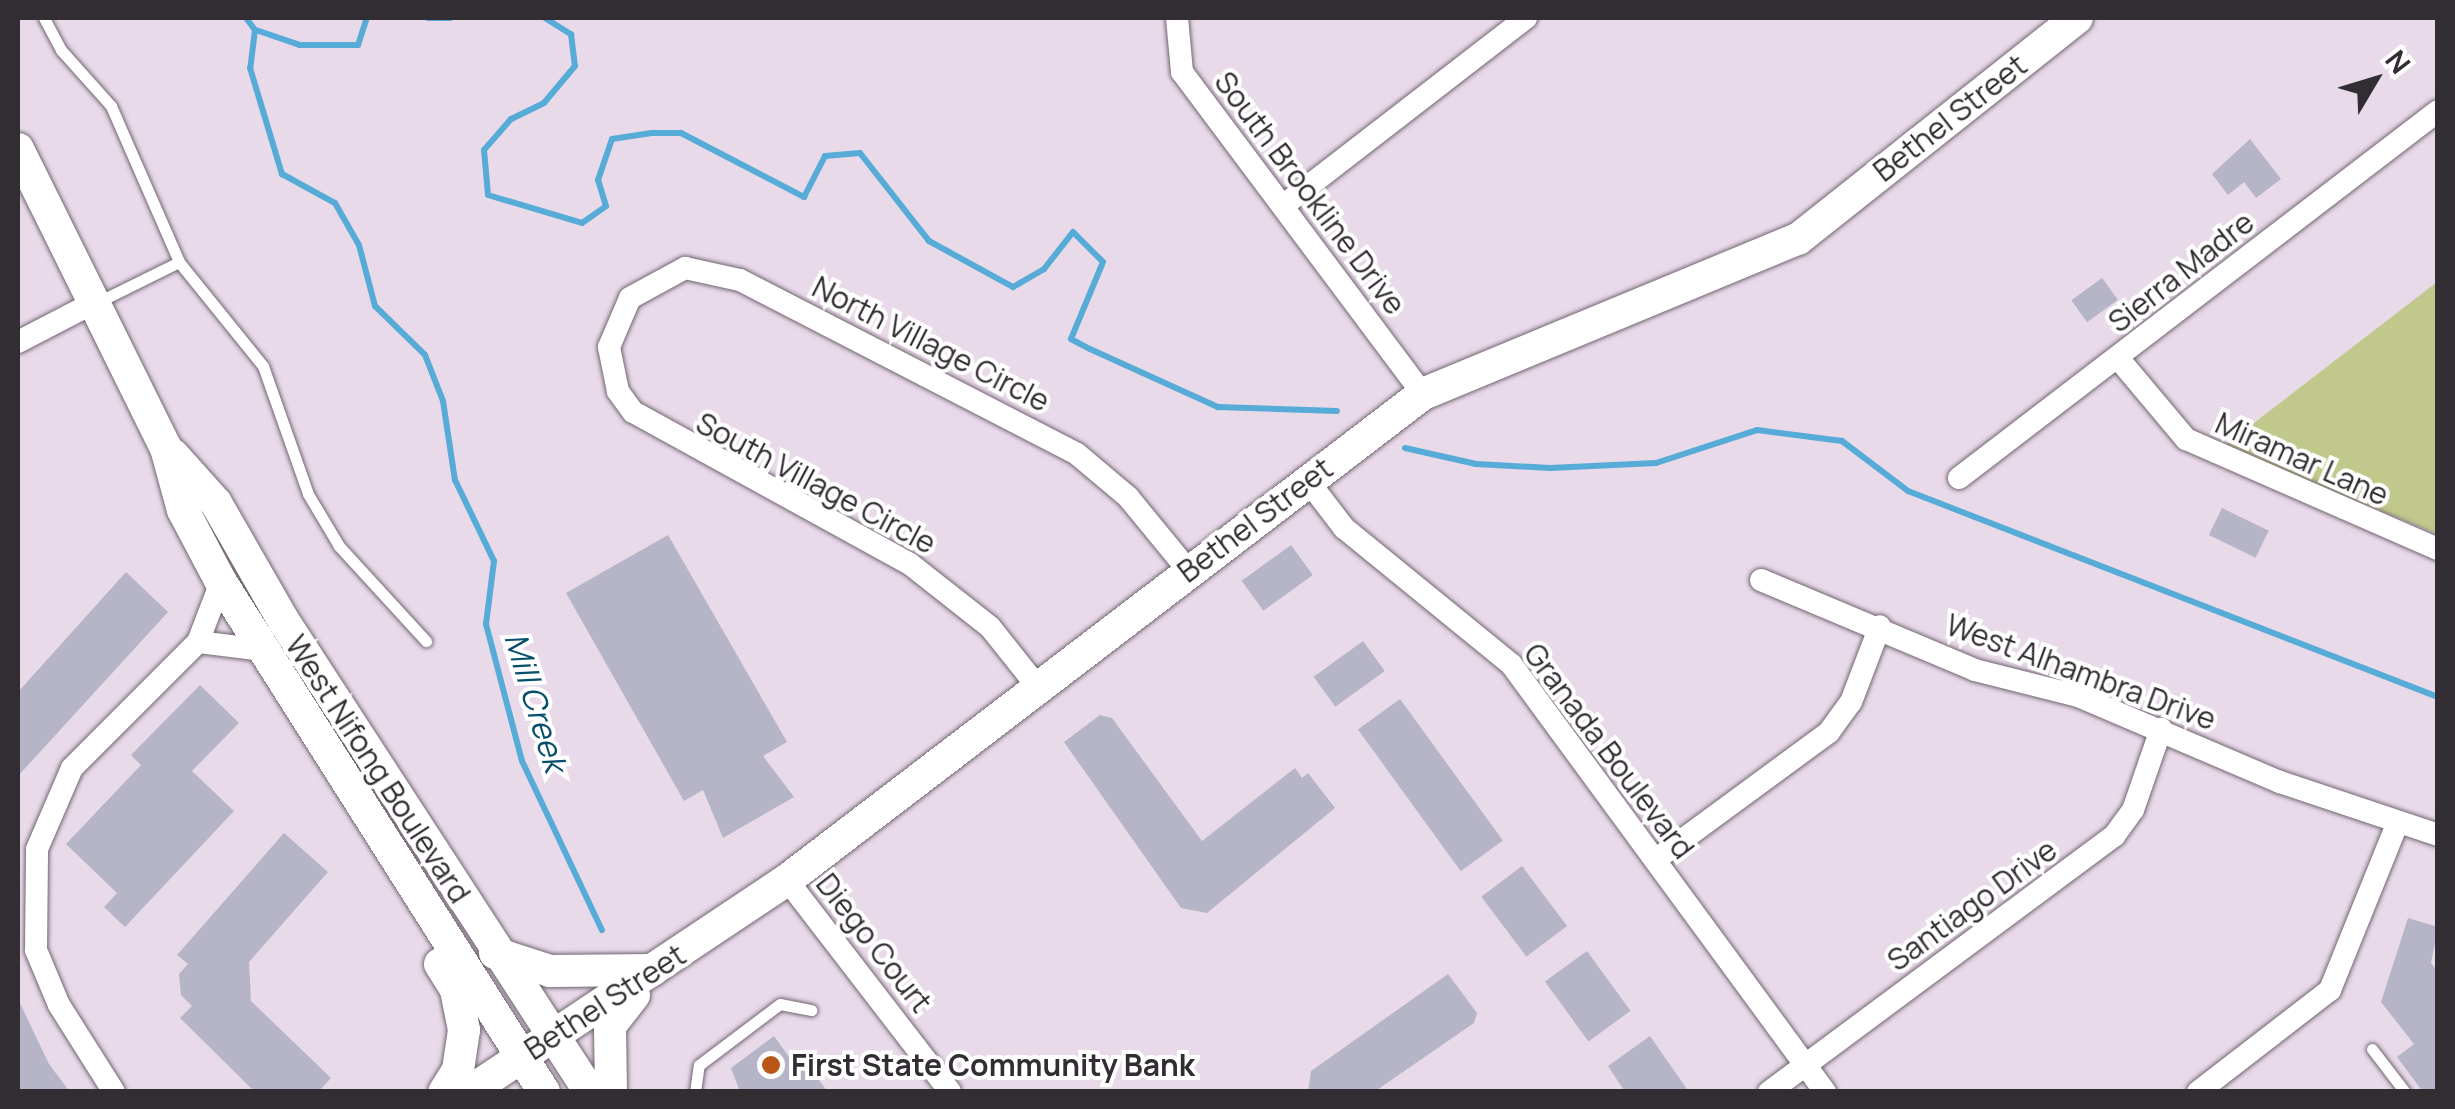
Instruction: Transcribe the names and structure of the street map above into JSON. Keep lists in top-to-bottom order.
{
  "streets": {
    "main road": ["Bethel Street", "West Nifong Boulevard"],
    "street": [
      "South Brookline Drive",
      "Sierra Madre",
      "North Village Circle",
      "Miramar Lane",
      "South Village Circle",
      "West Alhambra Drive",
      "Granada Boulevard",
      "Santiago Drive",
      "Diego Court"
    ]
  },
  "crossings": [
    ["Bethel Street", "South Brookline Drive"],
    ["Bethel Street", "North Village Circle"],
    ["Bethel Street", "South Village Circle"],
    ["Bethel Street", "Granada Boulevard"],
    ["Bethel Street", "West Nifong Boulevard"],
    ["Bethel Street", "Diego Court"],
    ["Sierra Madre", "Miramar Lane"],
    ["North Village Circle", "South Village Circle"],
    ["West Alhambra Drive", "Santiago Drive"],
    ["Granada Boulevard", "Santiago Drive"]
  ],
  "water": ["Mill Creek"],
  "places": ["First State Community Bank"],
  "north": "top right"
}
